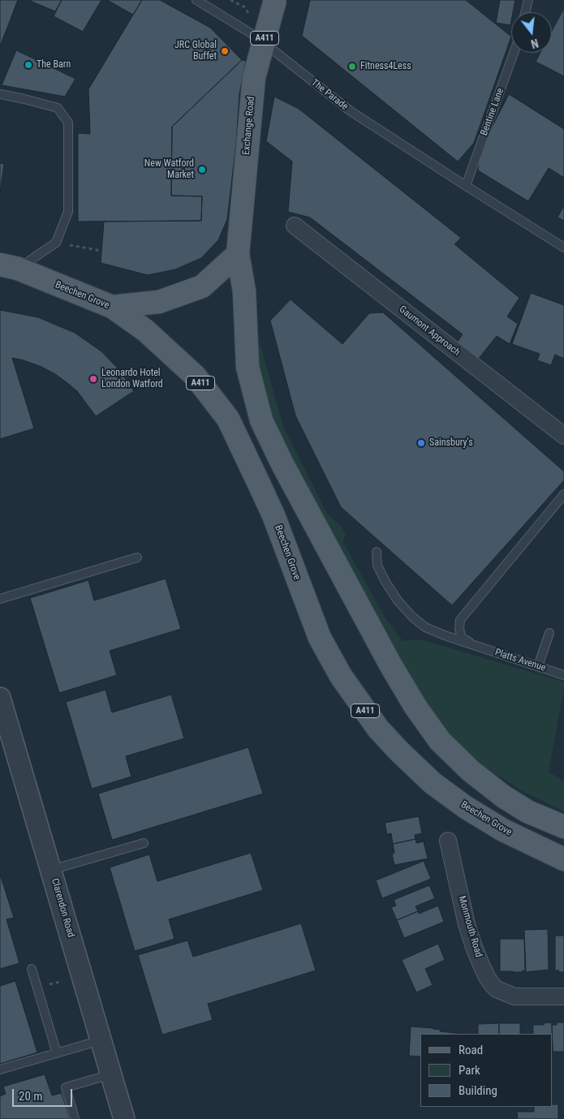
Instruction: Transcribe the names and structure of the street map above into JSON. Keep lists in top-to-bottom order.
{
  "streets": {
    "main road": ["A411", "Exchange Road", "Beechen Grove"],
    "street": ["Gaumont Approach", "Clarendon Road", "Monmouth Road"],
    "lane": ["The Parade", "Bentine Lane", "Platts Avenue"]
  },
  "crossings": [
    ["A411", "Exchange Road"],
    ["A411", "Beechen Grove"],
    ["The Parade", "Bentine Lane"]
  ],
  "places": [
    "JRC Global Buffet",
    "The Barn",
    "Fitness4Less",
    "New Watford Market",
    "Leonardo Hotel London Watford",
    "Sainsbury's"
  ],
  "legend": ["Road", "Park", "Building"],
  "scale_bar": "20 m",
  "north": "bottom"
}
